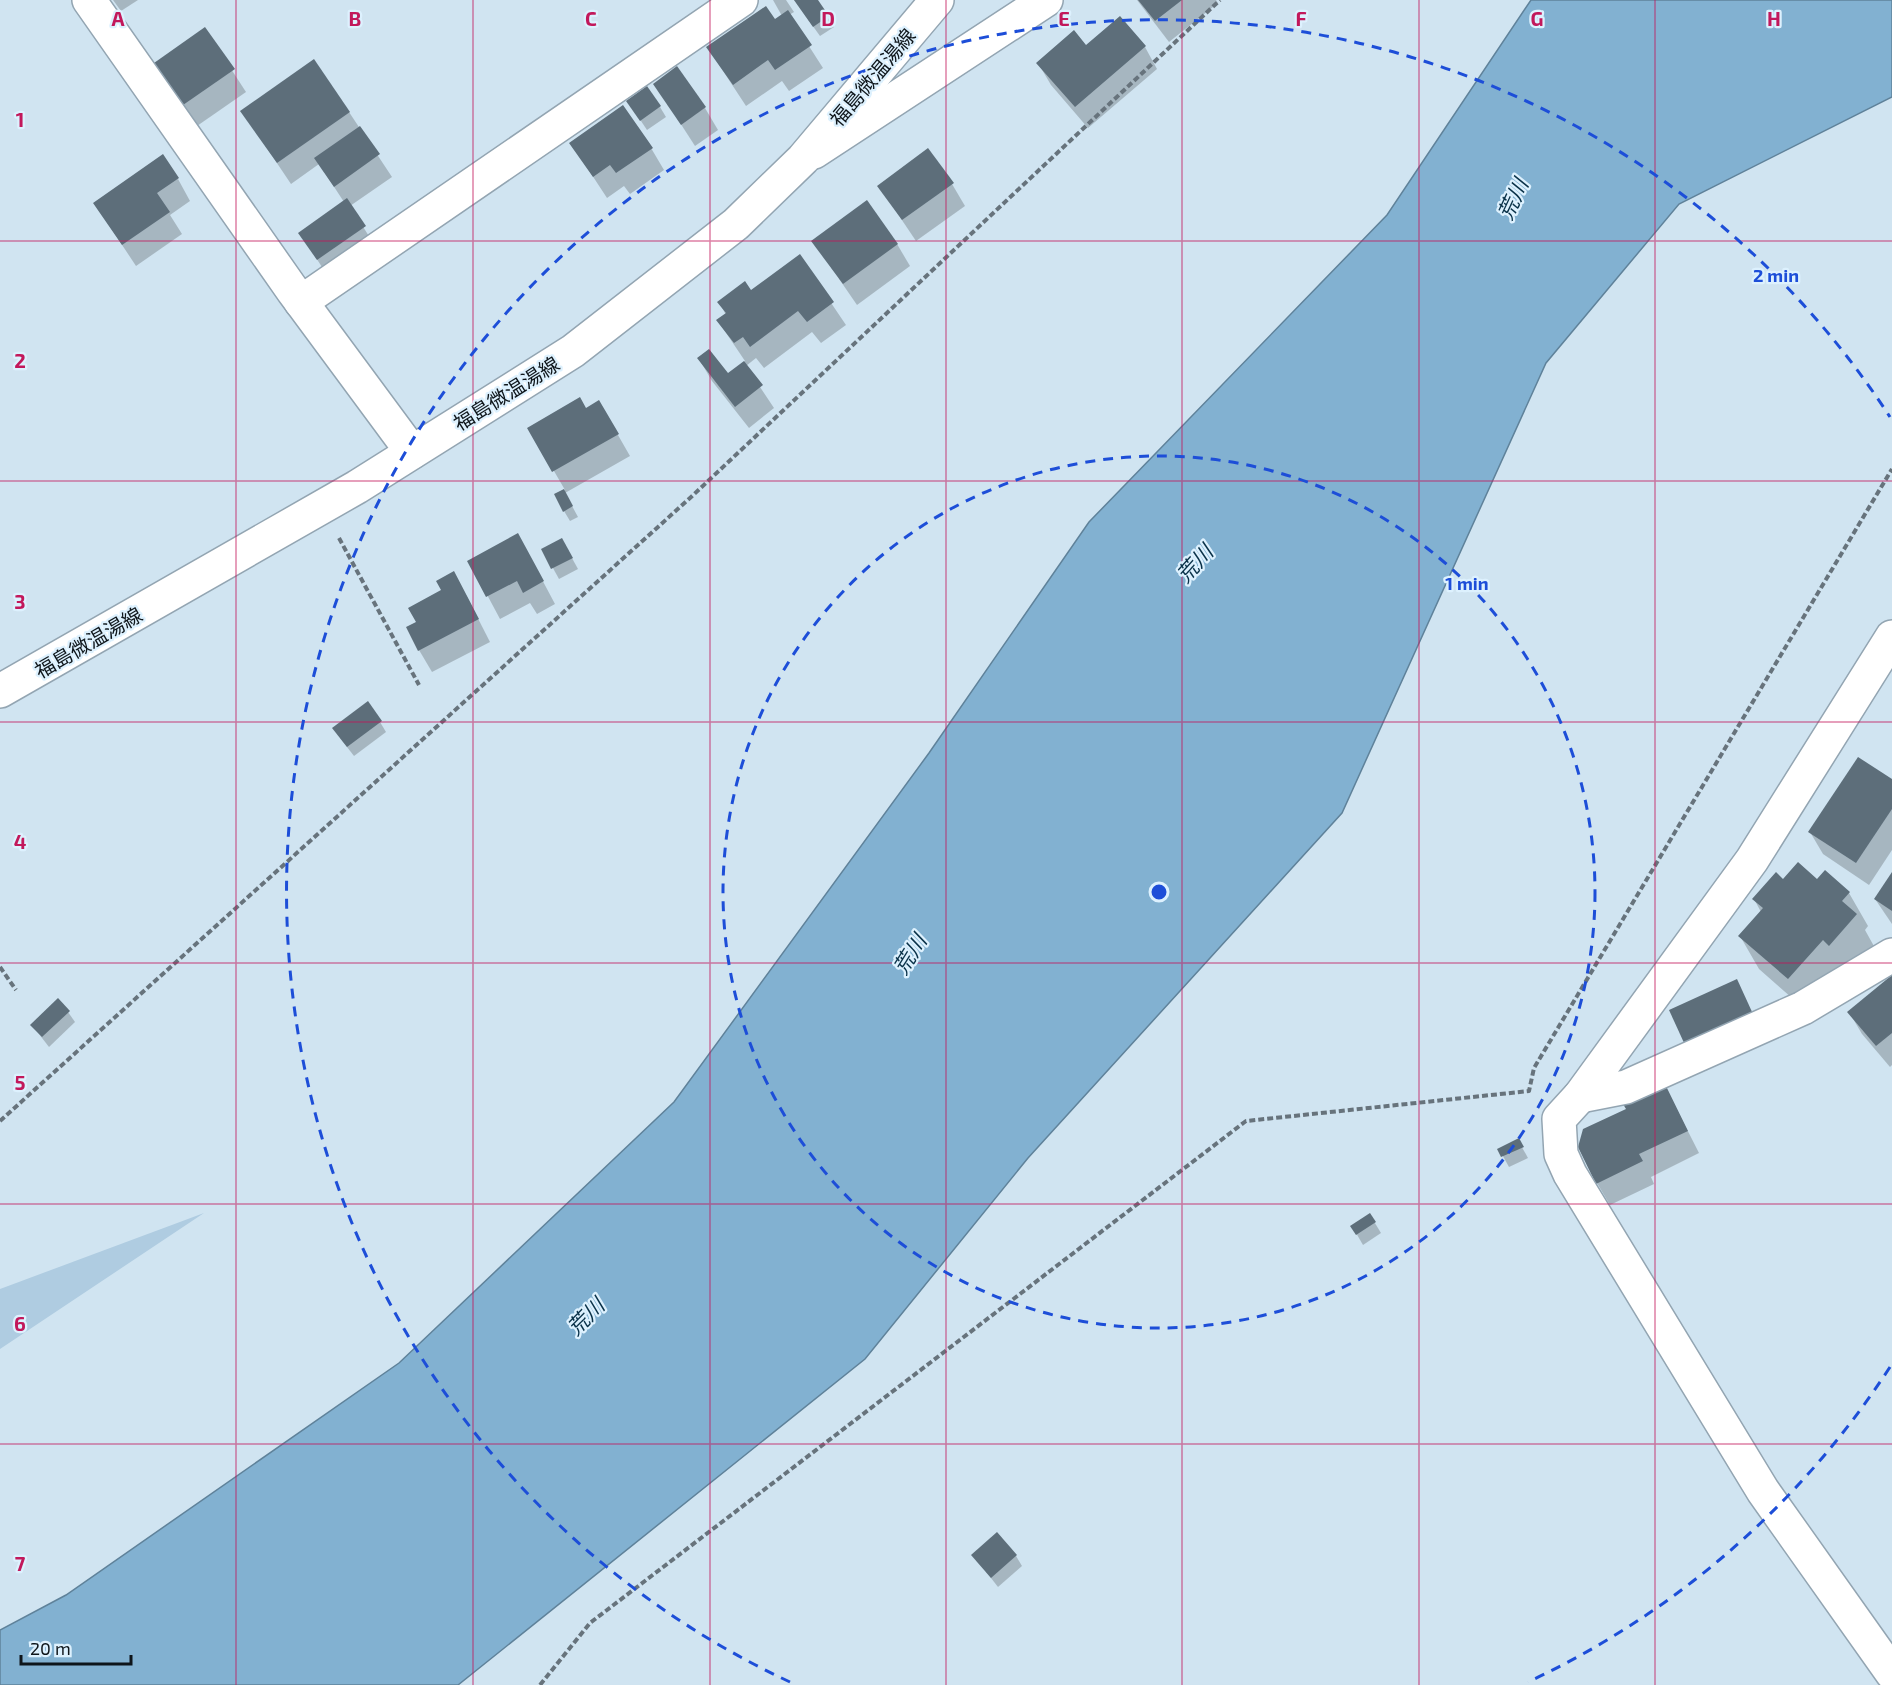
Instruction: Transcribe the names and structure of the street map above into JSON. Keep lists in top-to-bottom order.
{
  "streets": {
    "street": ["福島微温湯線"]
  },
  "water": ["荒川"],
  "scale_bar": "20 m",
  "grid": {
    "columns": [
      "A",
      "B",
      "C",
      "D",
      "E",
      "F",
      "G",
      "H"
    ],
    "rows": [
      "1",
      "2",
      "3",
      "4",
      "5",
      "6",
      "7"
    ]
  },
  "rings": ["2 min", "1 min"]
}
